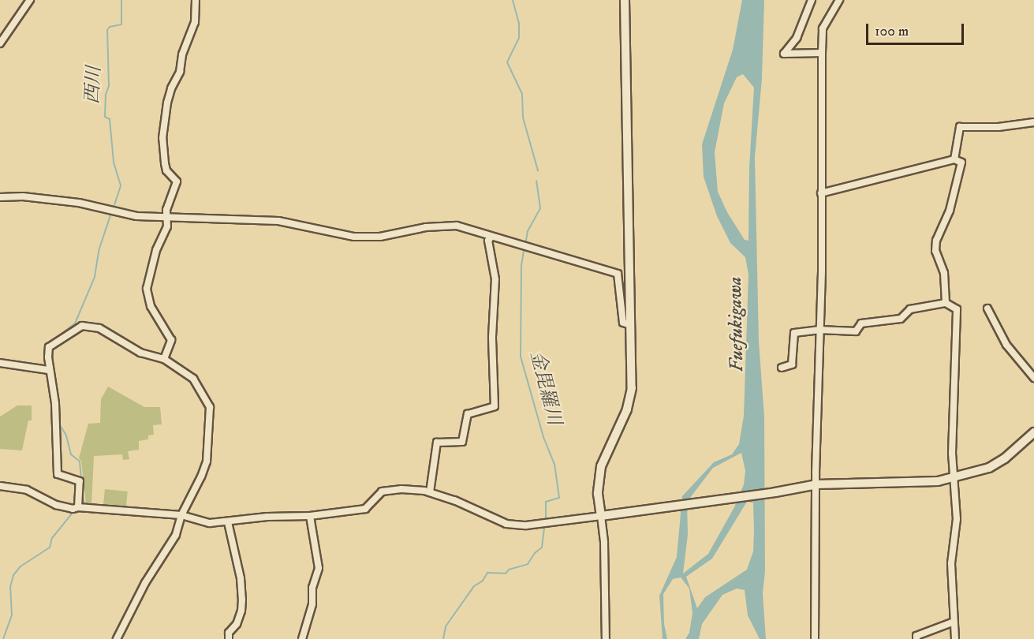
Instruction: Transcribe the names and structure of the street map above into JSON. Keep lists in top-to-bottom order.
{
  "water": ["西川", "Fuefukigawa", "金毘羅川"],
  "scale_bar": "100 m"
}
